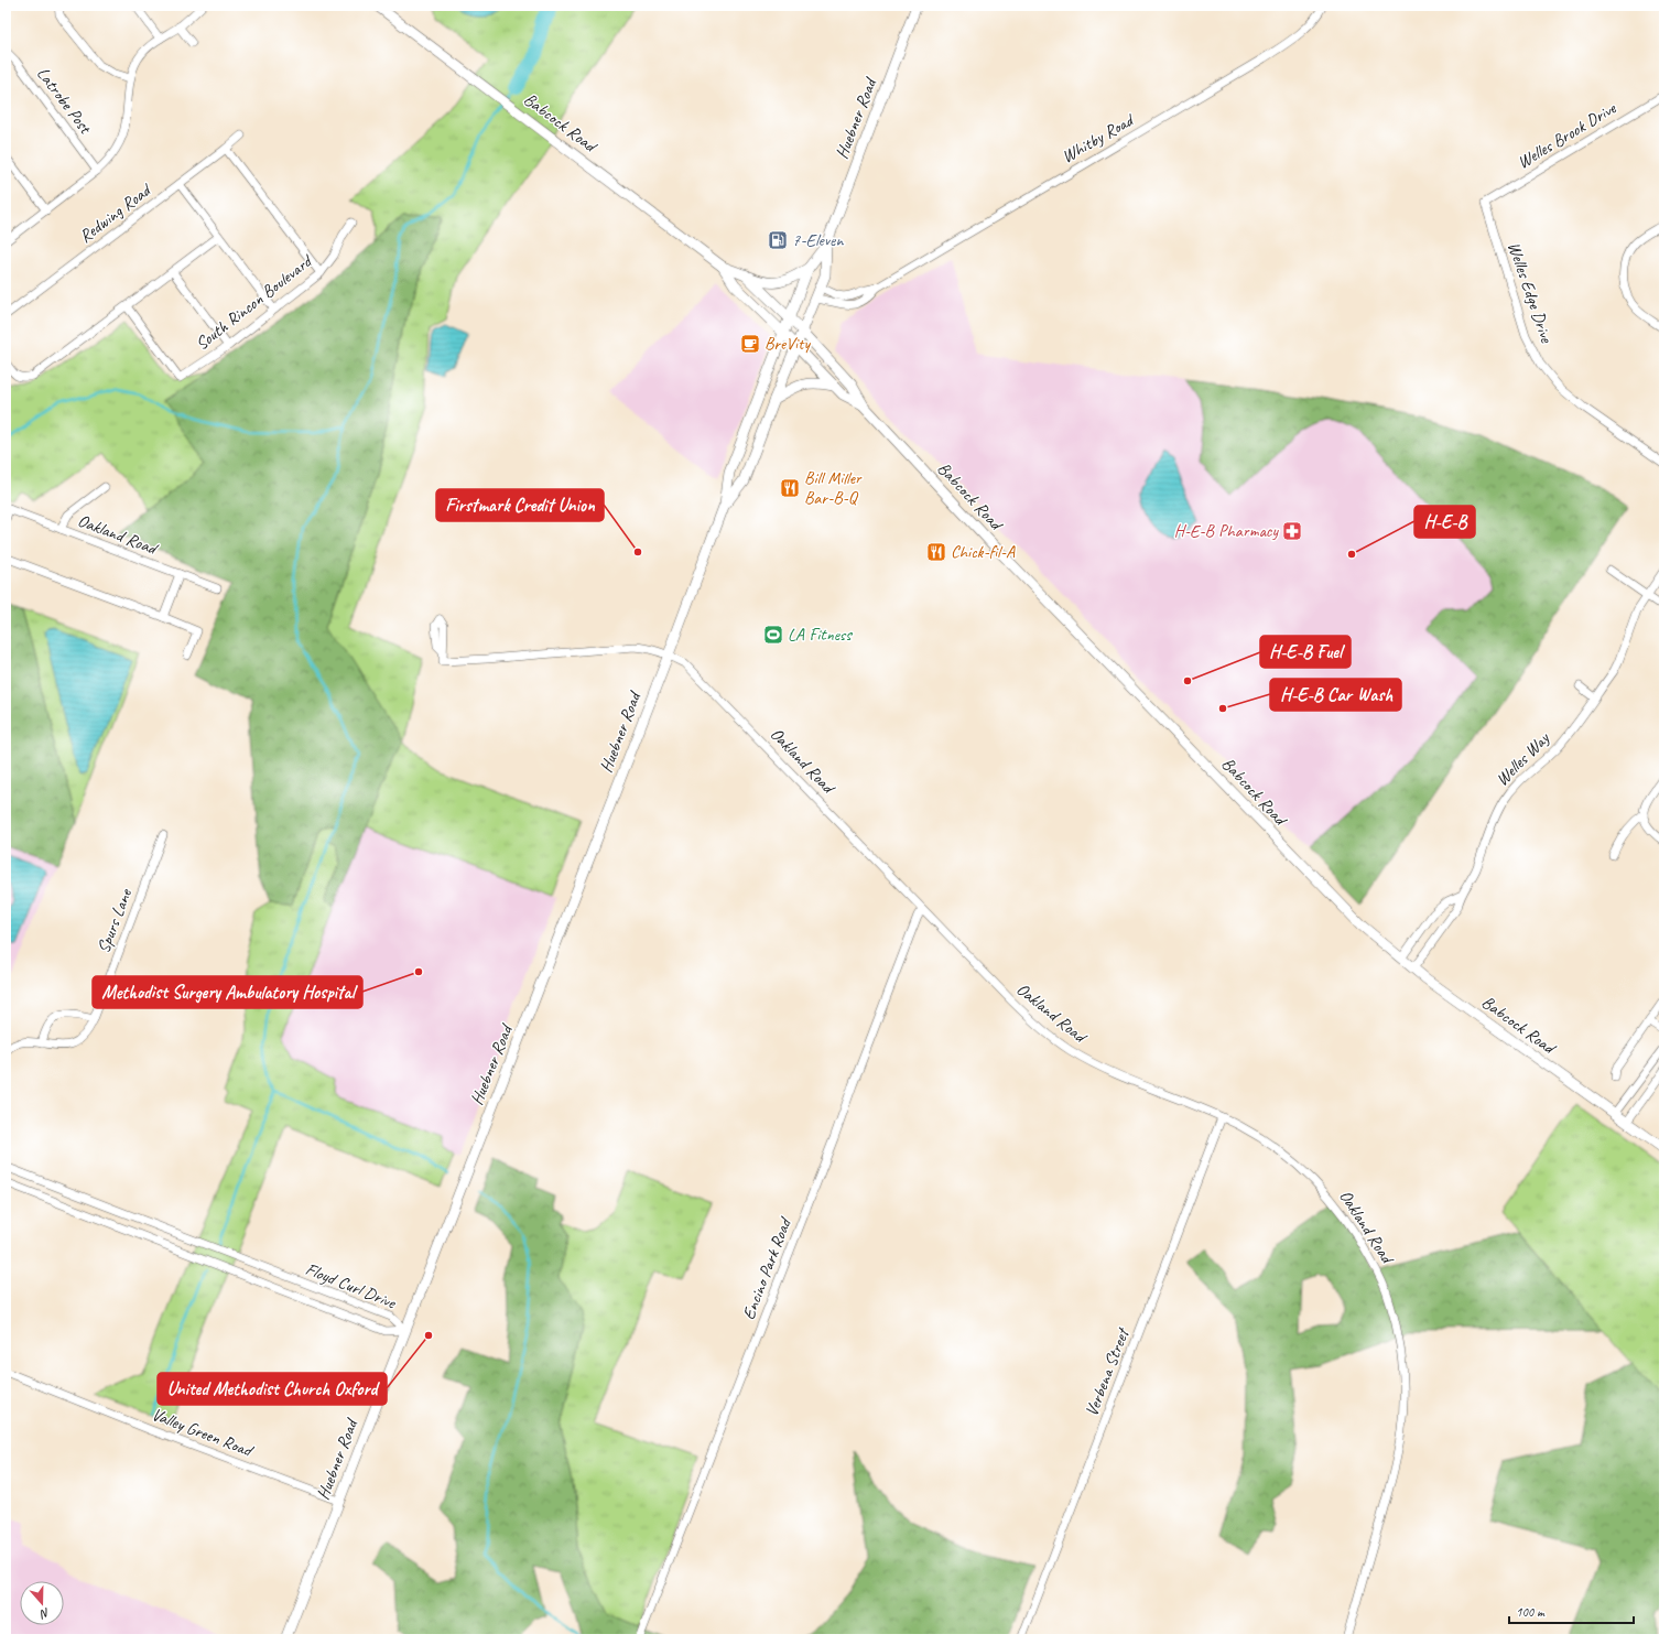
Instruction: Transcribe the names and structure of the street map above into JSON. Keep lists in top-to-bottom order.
{
  "streets": {
    "main road": ["Huebner Road", "Babcock Road"],
    "street": [
      "Latrobe Post",
      "Welles Brook Drive",
      "Whitby Road",
      "Redwing Road",
      "Welles Edge Drive",
      "South Rincon Boulevard",
      "Oakland Road",
      "Welles Way",
      "Spurs Lane",
      "Encino Park Road",
      "Floyd Curl Drive",
      "Verbena Street",
      "Valley Green Road"
    ]
  },
  "crossings": [
    ["Huebner Road", "Babcock Road"],
    ["Huebner Road", "Whitby Road"],
    ["Huebner Road", "Oakland Road"],
    ["Huebner Road", "Floyd Curl Drive"],
    ["Huebner Road", "Valley Green Road"],
    ["Babcock Road", "Welles Way"],
    ["Welles Brook Drive", "Welles Edge Drive"],
    ["Oakland Road", "Encino Park Road"],
    ["Oakland Road", "Verbena Street"]
  ],
  "places": {
    "fuel station": ["7-Eleven"],
    "cafe": ["BreVity"],
    "restaurant": ["Bill Miller Bar-B-Q", "Chick-fil-A"],
    "pharmacy": ["H-E-B Pharmacy"],
    "other": [
      "Firstmark Credit Union",
      "H-E-B",
      "H-E-B Fuel",
      "H-E-B Car Wash",
      "Methodist Surgery Ambulatory Hospital",
      "United Methodist Church Oxford"
    ],
    "sports": ["LA Fitness"]
  },
  "scale_bar": "100 m",
  "north": "bottom"
}
